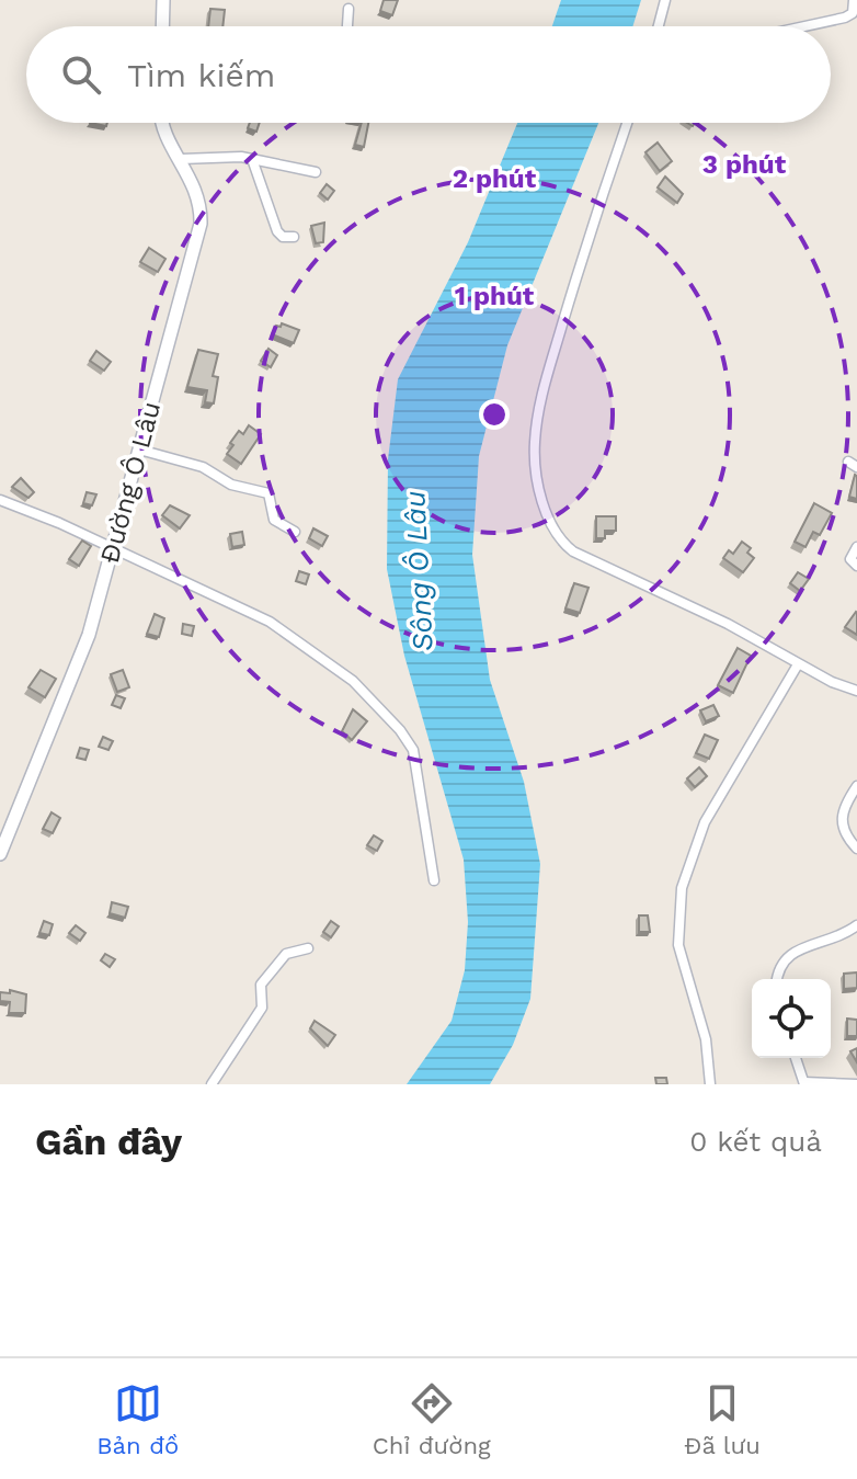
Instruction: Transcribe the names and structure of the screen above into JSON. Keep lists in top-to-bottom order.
{
  "streets": {
    "main road": ["Đường Ô Lâu"]
  },
  "water": ["Sông Ô Lâu"],
  "page": {
    "search": "Tìm kiếm",
    "heading": ["Gần đây", "0 kết quả"],
    "nav": ["Bản đồ", "Chỉ đường", "Đã lưu"]
  },
  "rings": ["3 phút", "2 phút", "1 phút"]
}
